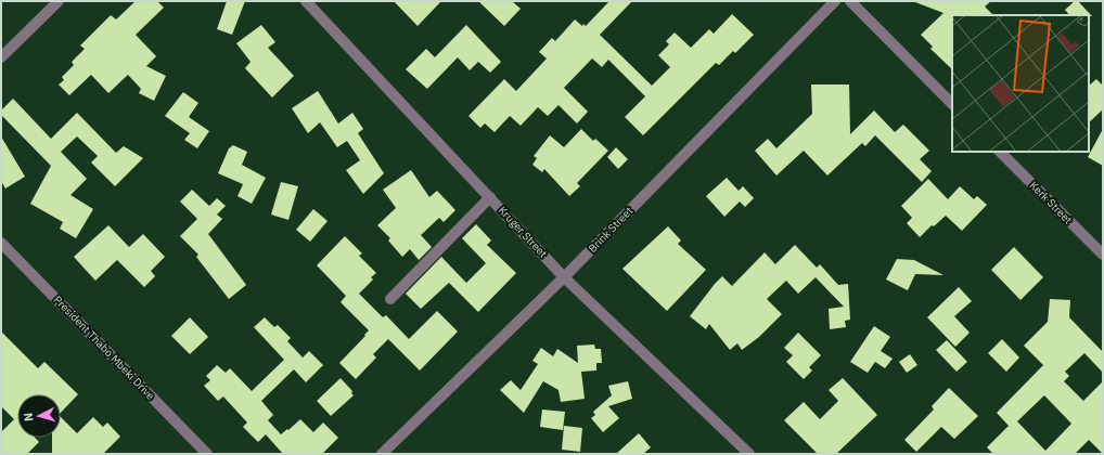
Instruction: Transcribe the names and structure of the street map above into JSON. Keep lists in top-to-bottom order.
{
  "streets": {
    "street": [
      "Kerk Street",
      "Brink Street",
      "Kruger Street",
      "President Thabo Mbeki Drive"
    ]
  },
  "crossings": [
    ["Brink Street", "Kruger Street"]
  ],
  "north": "left"
}
